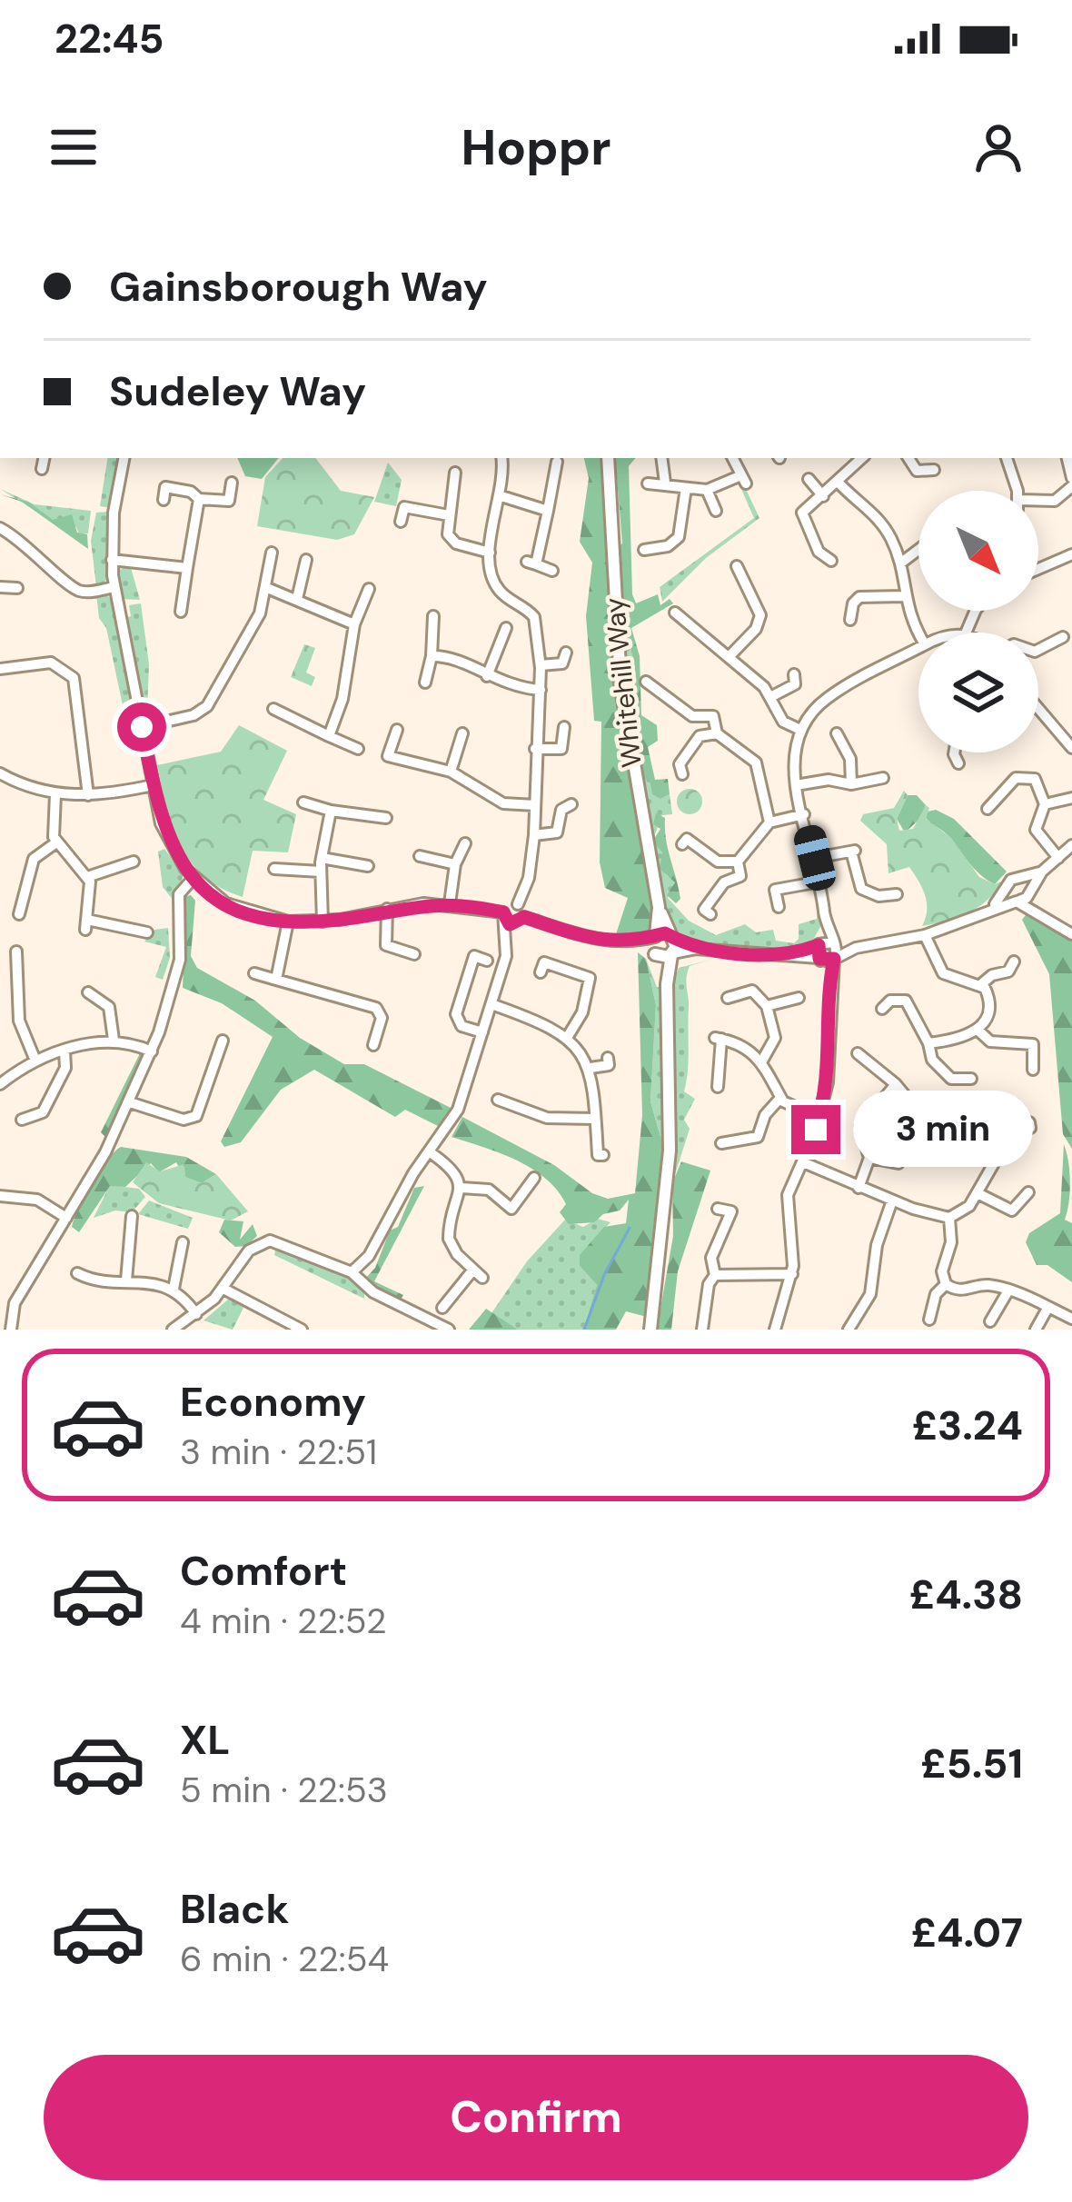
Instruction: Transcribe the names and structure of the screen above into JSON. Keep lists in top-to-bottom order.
{
  "streets": {
    "main road": ["Whitehill Way"]
  },
  "north": "bottom right",
  "page": {
    "status": "22:45",
    "header": "Hoppr",
    "banner": ["Gainsborough Way", "Sudeley Way"],
    "bubble": "3 min",
    "list": [
      {
        "name": "Economy",
        "note": "3 min · 22:51",
        "value": "£3.24"
      },
      {
        "name": "Comfort",
        "note": "4 min · 22:52",
        "value": "£4.38"
      },
      {
        "name": "XL",
        "note": "5 min · 22:53",
        "value": "£5.51"
      },
      {
        "name": "Black",
        "note": "6 min · 22:54",
        "value": "£4.07"
      }
    ],
    "buttons": "Confirm"
  }
}
